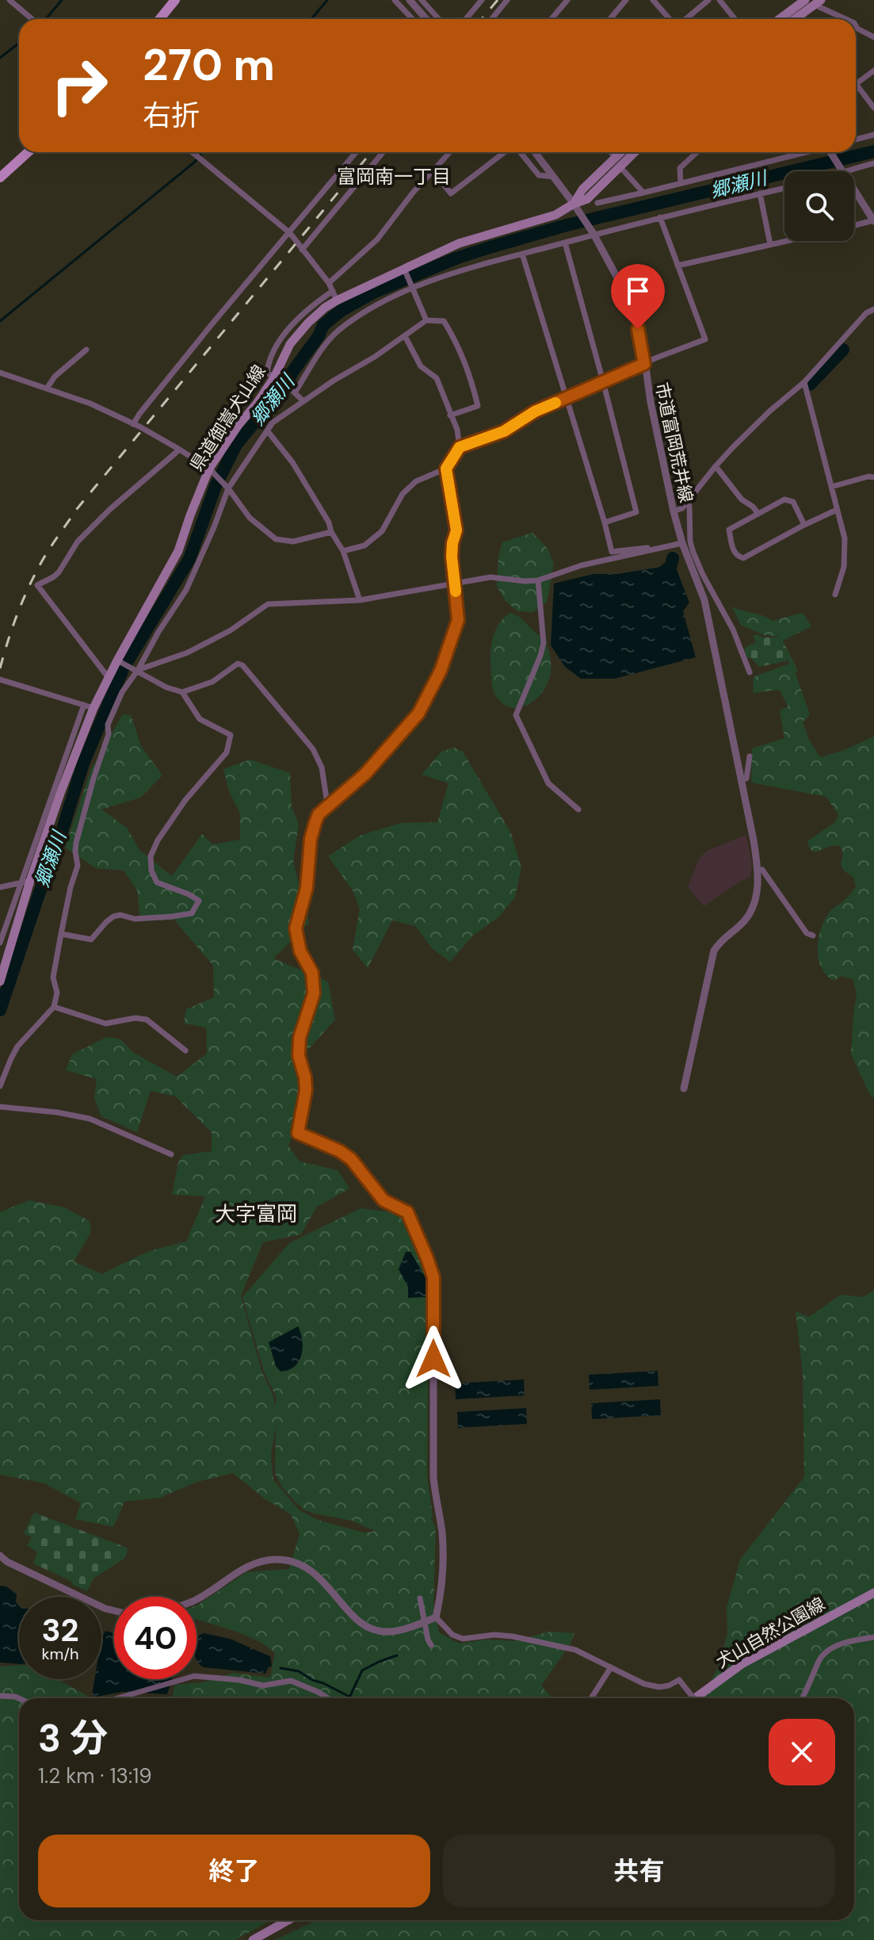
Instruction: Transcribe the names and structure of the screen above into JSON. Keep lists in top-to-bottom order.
{
  "streets": {
    "main road": ["県道御嵩犬山線", "犬山自然公園線"],
    "street": ["市道富岡荒井線"]
  },
  "crossings": [
    ["県道御嵩犬山線", "市道富岡荒井線"]
  ],
  "districts": ["富岡南一丁目", "大字富岡"],
  "water": ["郷瀬川"],
  "page": {
    "turn": ["270 m", "右折"],
    "speed": "32 km/h",
    "limit": "40",
    "heading": ["3 分", "1.2 km · 13:19"],
    "buttons": ["終了", "共有"]
  }
}
